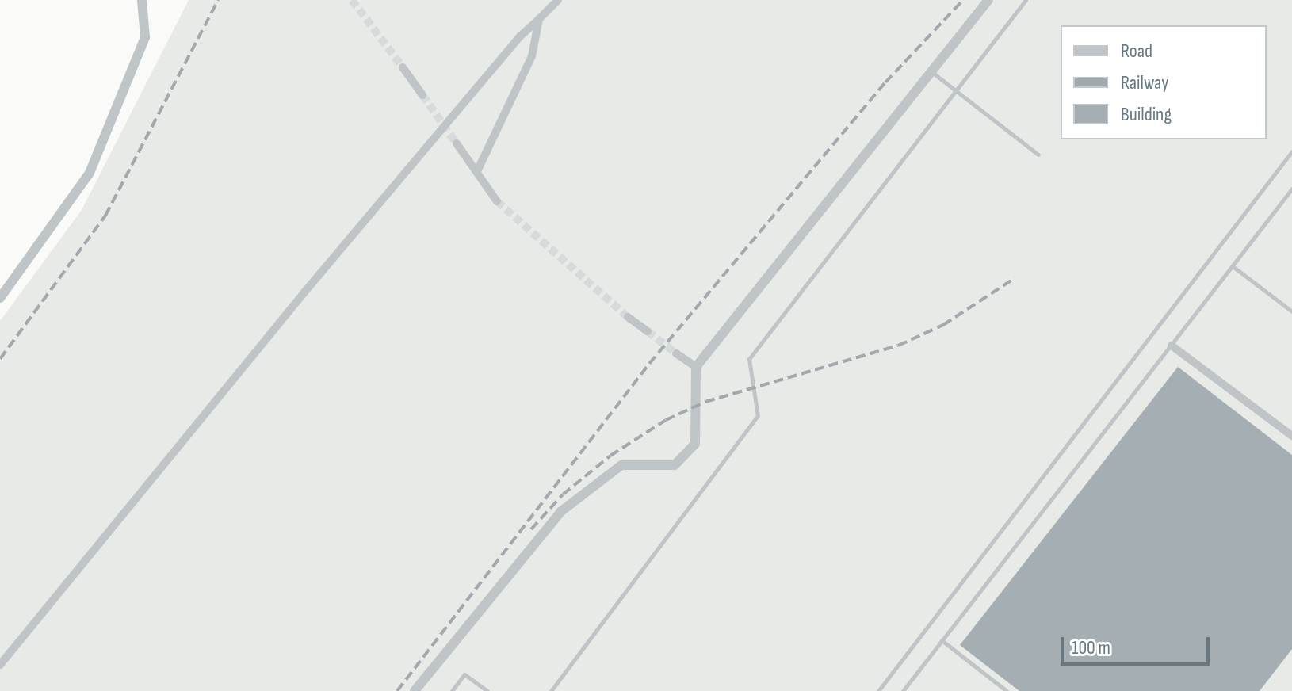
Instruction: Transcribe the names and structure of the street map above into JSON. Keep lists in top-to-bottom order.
{
  "legend": ["Road", "Railway", "Building"],
  "scale_bar": "100 m"
}
